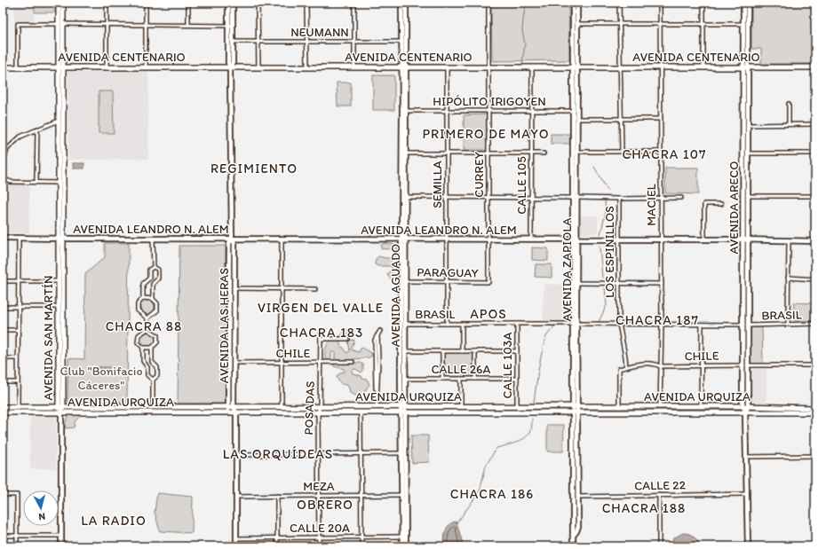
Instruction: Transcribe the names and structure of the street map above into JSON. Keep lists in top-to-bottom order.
{
  "streets": {
    "main road": [
      "AVENIDA CENTENARIO",
      "AVENIDA ARECO",
      "AVENIDA LEANDRO N. ALEM",
      "AVENIDA ZAPIOLA",
      "AVENIDA AGUADO",
      "AVENIDA LAS HERAS",
      "AVENIDA SAN MARTÍN",
      "AVENIDA URQUIZA"
    ],
    "street": [
      "NEUMANN",
      "HIPÓLITO IRIGOYEN",
      "CURREY",
      "SEMILLA",
      "CALLE 105",
      "MACIEL",
      "LOS ESPINILLOS",
      "PARAGUAY",
      "BRASIL",
      "CHILE",
      "CALLE 103A",
      "CALLE 26A",
      "POSADAS",
      "CALLE 22",
      "MEZA",
      "CALLE 20A"
    ]
  },
  "crossings": [
    ["NEUMANN", "AVENIDA AGUADO"],
    ["NEUMANN", "AVENIDA LAS HERAS"],
    ["AVENIDA CENTENARIO", "CURREY"],
    ["AVENIDA CENTENARIO", "SEMILLA"],
    ["AVENIDA CENTENARIO", "CALLE 105"],
    ["AVENIDA CENTENARIO", "MACIEL"],
    ["AVENIDA CENTENARIO", "AVENIDA ARECO"],
    ["AVENIDA CENTENARIO", "AVENIDA ZAPIOLA"],
    ["AVENIDA CENTENARIO", "AVENIDA AGUADO"],
    ["AVENIDA CENTENARIO", "AVENIDA LAS HERAS"],
    ["AVENIDA CENTENARIO", "AVENIDA SAN MARTÍN"],
    ["HIPÓLITO IRIGOYEN", "CURREY"],
    ["HIPÓLITO IRIGOYEN", "SEMILLA"],
    ["HIPÓLITO IRIGOYEN", "CALLE 105"],
    ["HIPÓLITO IRIGOYEN", "AVENIDA ZAPIOLA"],
    ["HIPÓLITO IRIGOYEN", "AVENIDA AGUADO"],
    ["CURREY", "AVENIDA LEANDRO N. ALEM"],
    ["CURREY", "PARAGUAY"],
    ["CURREY", "AVENIDA AGUADO"],
    ["SEMILLA", "AVENIDA LEANDRO N. ALEM"],
    ["SEMILLA", "PARAGUAY"],
    ["SEMILLA", "BRASIL"],
    ["CALLE 105", "AVENIDA LEANDRO N. ALEM"],
    ["MACIEL", "AVENIDA LEANDRO N. ALEM"],
    ["MACIEL", "BRASIL"],
    ["MACIEL", "CHILE"],
    ["MACIEL", "AVENIDA URQUIZA"],
    ["AVENIDA ARECO", "AVENIDA LEANDRO N. ALEM"],
    ["AVENIDA ARECO", "BRASIL"],
    ["AVENIDA ARECO", "CHILE"],
    ["AVENIDA ARECO", "AVENIDA URQUIZA"],
    ["AVENIDA ARECO", "CALLE 22"],
    ["AVENIDA LEANDRO N. ALEM", "LOS ESPINILLOS"],
    ["AVENIDA LEANDRO N. ALEM", "AVENIDA ZAPIOLA"],
    ["AVENIDA LEANDRO N. ALEM", "AVENIDA AGUADO"],
    ["AVENIDA LEANDRO N. ALEM", "AVENIDA LAS HERAS"],
    ["AVENIDA LEANDRO N. ALEM", "AVENIDA SAN MARTÍN"],
    ["LOS ESPINILLOS", "BRASIL"],
    ["LOS ESPINILLOS", "CHILE"],
    ["AVENIDA ZAPIOLA", "BRASIL"],
    ["AVENIDA ZAPIOLA", "AVENIDA URQUIZA"],
    ["AVENIDA ZAPIOLA", "CALLE 22"],
    ["PARAGUAY", "AVENIDA AGUADO"],
    ["AVENIDA AGUADO", "BRASIL"],
    ["AVENIDA AGUADO", "CALLE 26A"],
    ["AVENIDA AGUADO", "AVENIDA URQUIZA"],
    ["AVENIDA AGUADO", "MEZA"],
    ["AVENIDA AGUADO", "CALLE 20A"],
    ["BRASIL", "CALLE 103A"],
    ["AVENIDA LAS HERAS", "CHILE"],
    ["AVENIDA LAS HERAS", "AVENIDA URQUIZA"],
    ["AVENIDA SAN MARTÍN", "AVENIDA URQUIZA"],
    ["CHILE", "AVENIDA URQUIZA"],
    ["CHILE", "POSADAS"],
    ["CALLE 103A", "CALLE 26A"],
    ["CALLE 103A", "AVENIDA URQUIZA"],
    ["AVENIDA URQUIZA", "POSADAS"],
    ["POSADAS", "MEZA"],
    ["POSADAS", "CALLE 20A"]
  ],
  "districts": [
    "PRIMERO DE MAYO",
    "CHACRA 107",
    "REGIMIENTO",
    "VIRGEN DEL VALLE",
    "APOS",
    "CHACRA 187",
    "CHACRA 88",
    "CHACRA 183",
    "LAS ORQUÍDEAS",
    "CHACRA 186",
    "OBRERO",
    "CHACRA 188",
    "LA RADIO"
  ],
  "parks": ["Club \"Bonifacio Cáceres\""],
  "north": "bottom"
}
